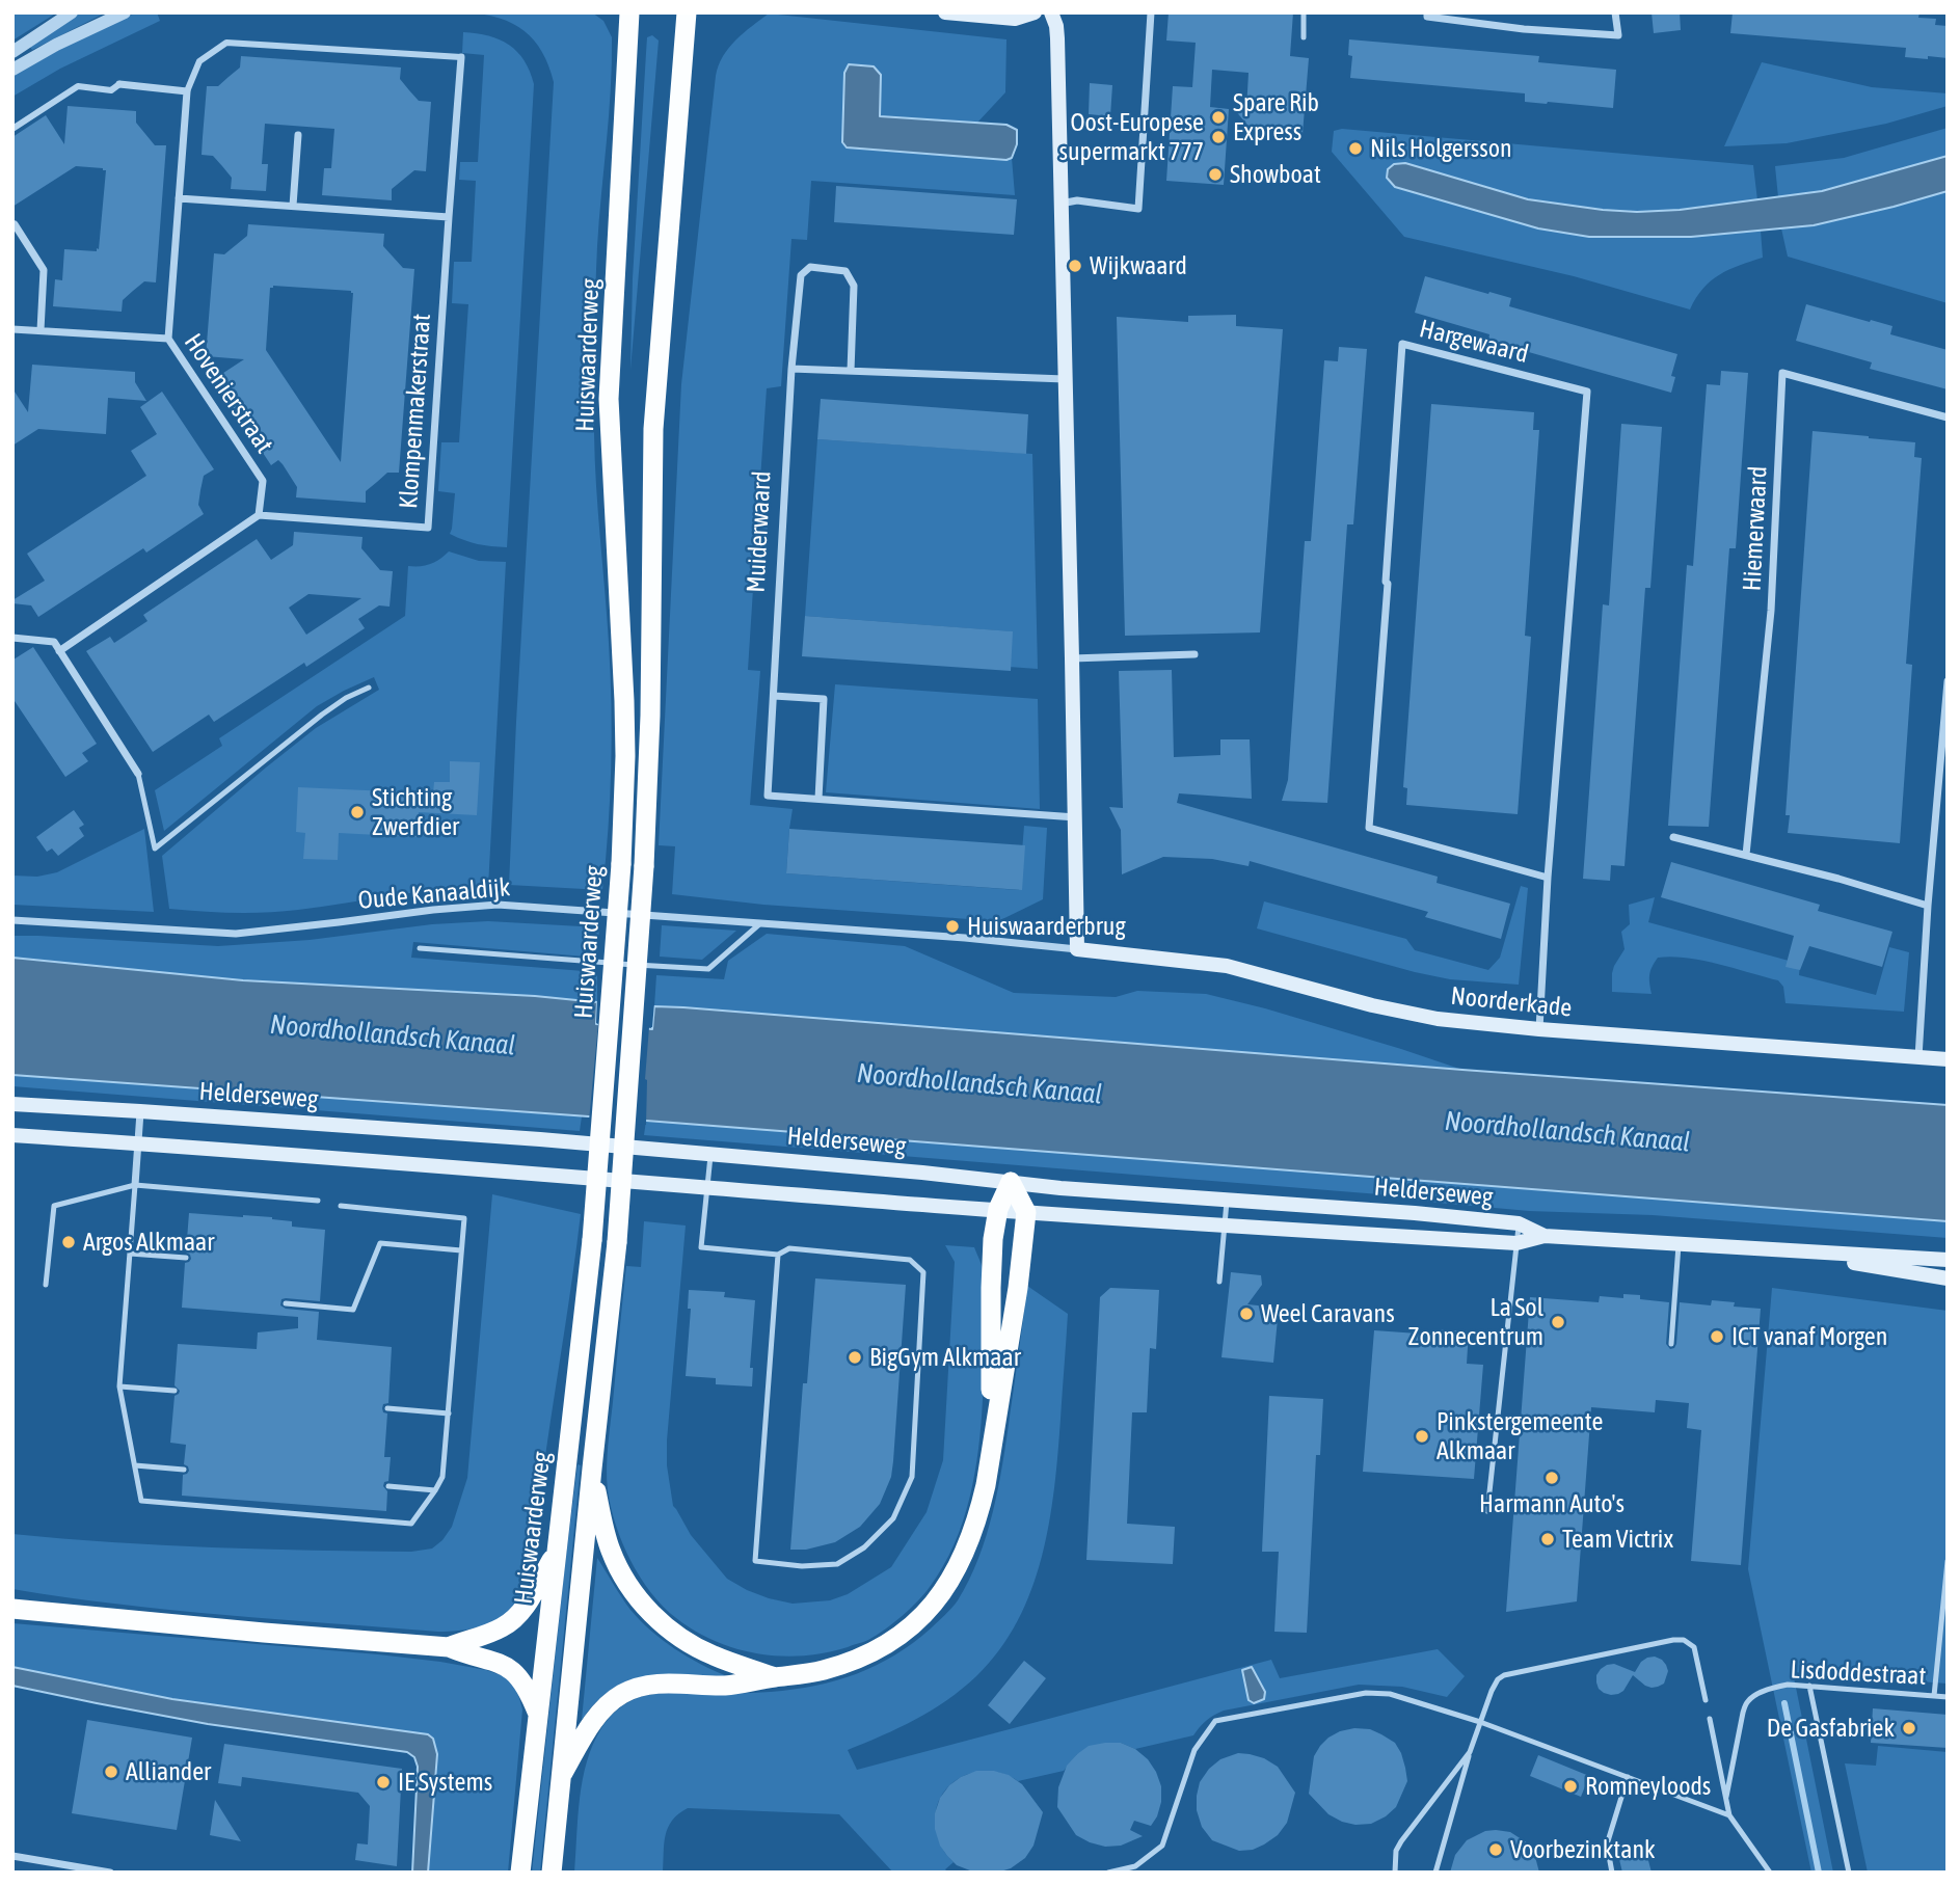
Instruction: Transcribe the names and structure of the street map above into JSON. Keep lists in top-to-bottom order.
{
  "streets": {
    "highway": ["Huiswaarderweg"],
    "main road": ["Noorderkade", "Helderseweg"],
    "street": [
      "Hargewaard",
      "Hovenierstraat",
      "Klompenmakerstraat",
      "Hiemerwaard",
      "Muiderwaard",
      "Oude Kanaaldijk"
    ],
    "lane": ["Lisdoddestraat"]
  },
  "crossings": [
    ["Hargewaard", "Noorderkade"],
    ["Hovenierstraat", "Klompenmakerstraat"],
    ["Oude Kanaaldijk", "Noorderkade"]
  ],
  "water": ["Noordhollandsch Kanaal"],
  "places": [
    "Spare Rib Express",
    "Oost-Europese supermarkt 777",
    "Nils Holgersson",
    "Showboat",
    "Wijkwaard",
    "Stichting Zwerfdier",
    "Huiswaarderbrug",
    "Argos Alkmaar",
    "Weel Caravans",
    "La Sol Zonnecentrum",
    "ICT vanaf Morgen",
    "BigGym Alkmaar",
    "Pinkstergemeente Alkmaar",
    "Harmann Auto's",
    "Team Victrix",
    "De Gasfabriek",
    "Alliander",
    "IE Systems",
    "Romneyloods",
    "Voorbezinktank"
  ]
}
